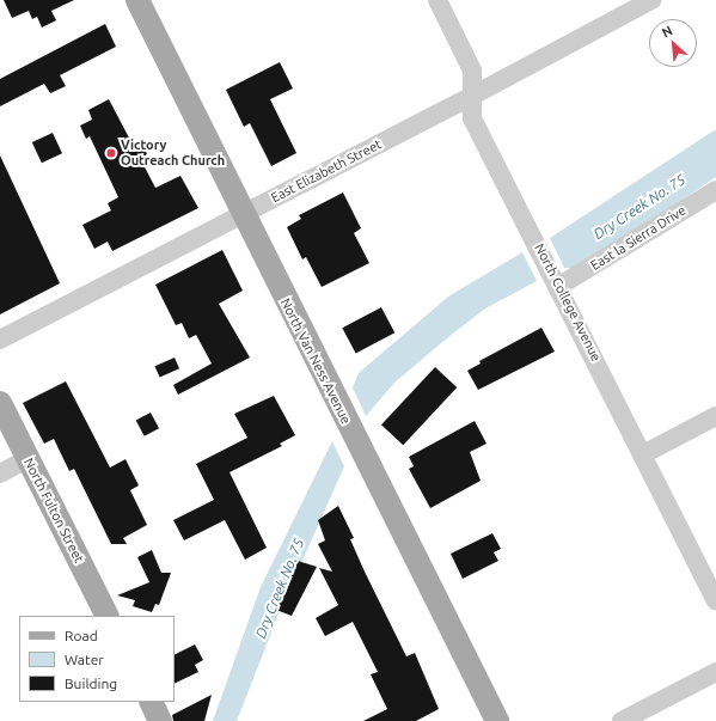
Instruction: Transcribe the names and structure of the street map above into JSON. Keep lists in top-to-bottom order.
{
  "streets": {
    "main road": ["North Van Ness Avenue", "North Fulton Street"],
    "street": ["East Elizabeth Street", "East la Sierra Drive", "North College Avenue"]
  },
  "crossings": [
    ["East Elizabeth Street", "North College Avenue"],
    ["East Elizabeth Street", "North Van Ness Avenue"],
    ["East la Sierra Drive", "North College Avenue"]
  ],
  "water": ["Dry Creek No. 75"],
  "places": ["Victory Outreach Church"],
  "legend": ["Road", "Water", "Building"],
  "north": "top left"
}
